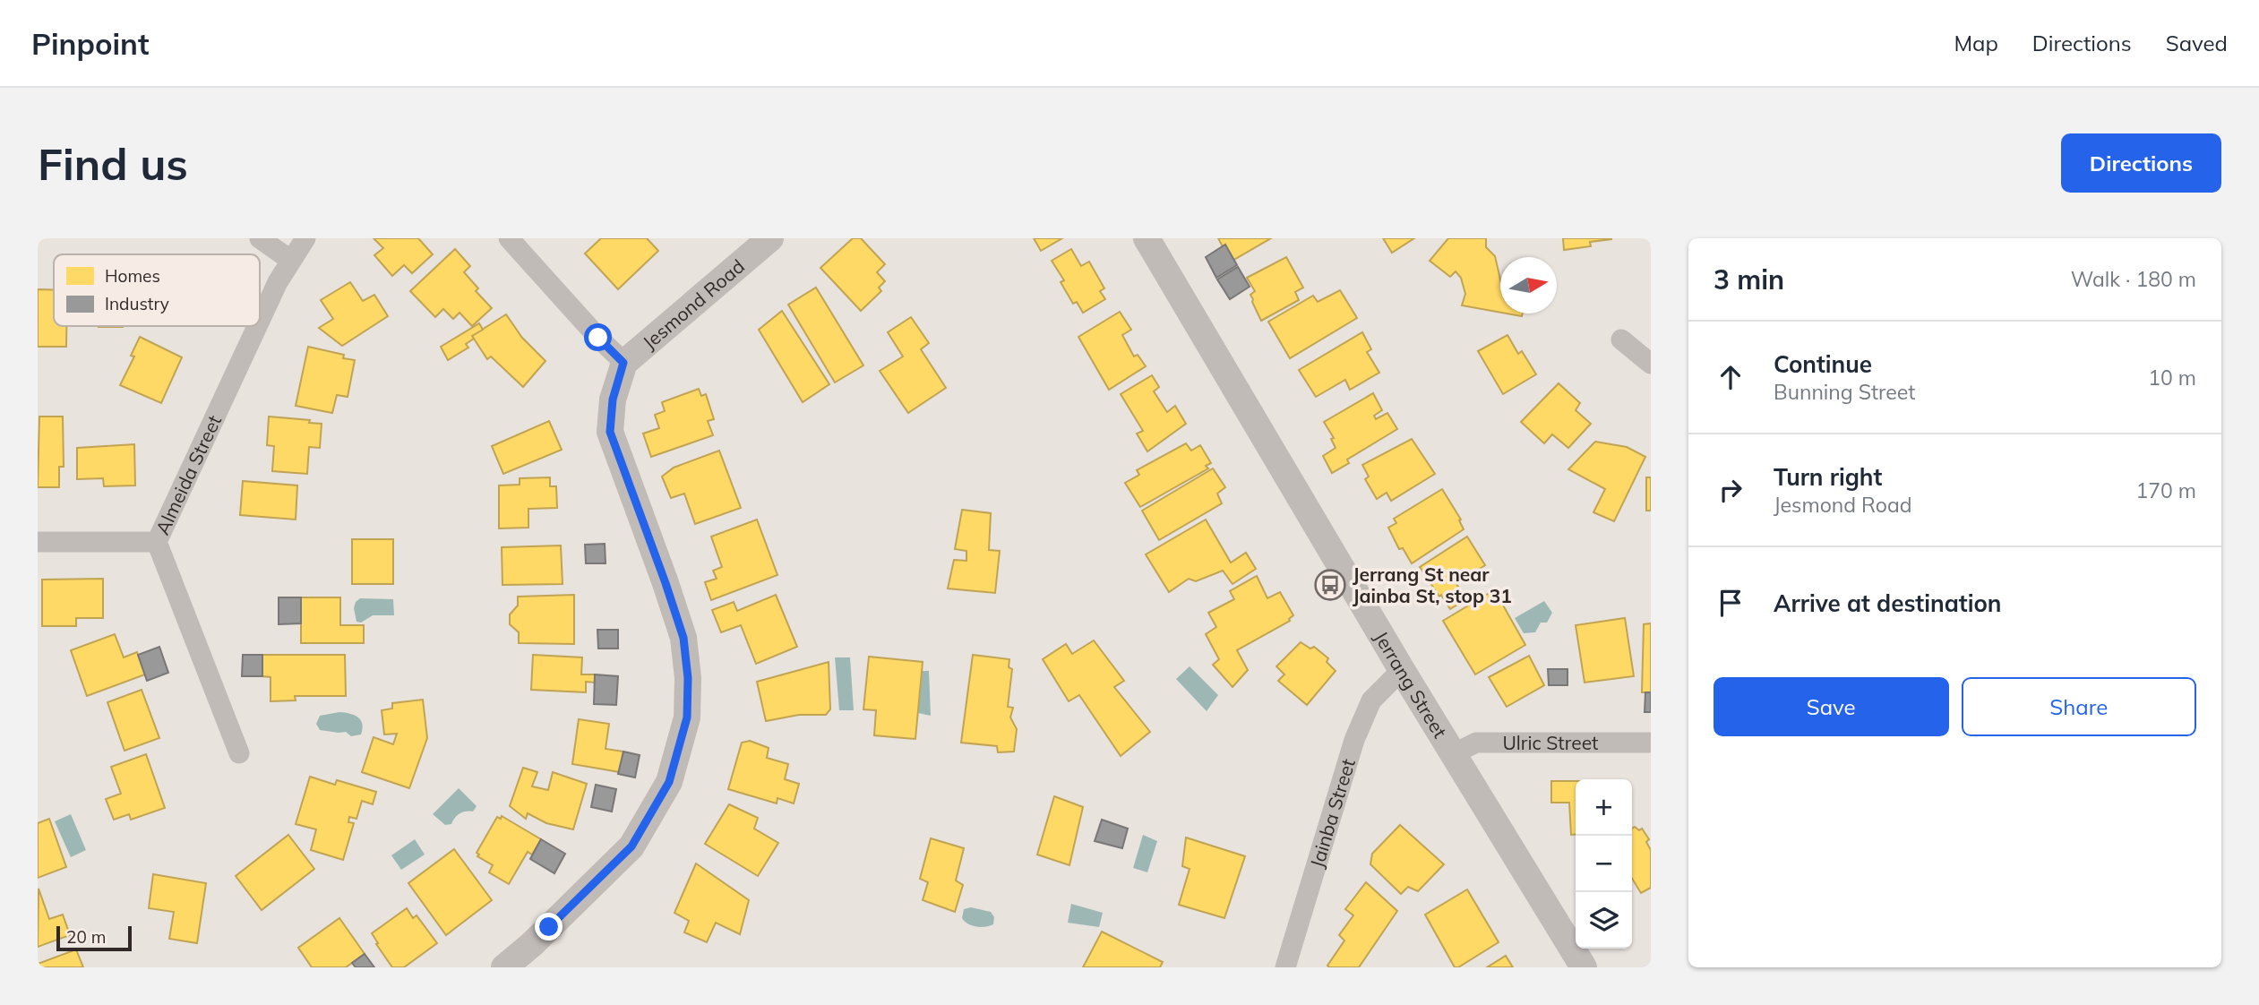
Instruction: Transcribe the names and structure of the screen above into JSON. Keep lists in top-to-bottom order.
{
  "streets": {
    "street": [
      "Jesmond Road",
      "Almeida Street",
      "Jerrang Street",
      "Ulric Street",
      "Jainba Street"
    ]
  },
  "crossings": [
    ["Jerrang Street", "Ulric Street"],
    ["Jerrang Street", "Jainba Street"]
  ],
  "places": {
    "bus stop": ["Jerrang St near Jainba St, stop 31"]
  },
  "legend": ["Homes", "Industry"],
  "scale_bar": "20 m",
  "north": "right",
  "page": {
    "header": "Pinpoint",
    "nav": ["Map", "Directions", "Saved"],
    "buttons": [
      "Directions",
      ["Save", "Share"]
    ],
    "title": "Find us",
    "heading": ["3 min", "Walk · 180 m"],
    "list": [
      ["Continue", "Bunning Street", "10 m"],
      ["Turn right", "Jesmond Road", "170 m"],
      "Arrive at destination"
    ],
    "map_buttons": ["+", "−"],
    "scale": "20 m"
  }
}
